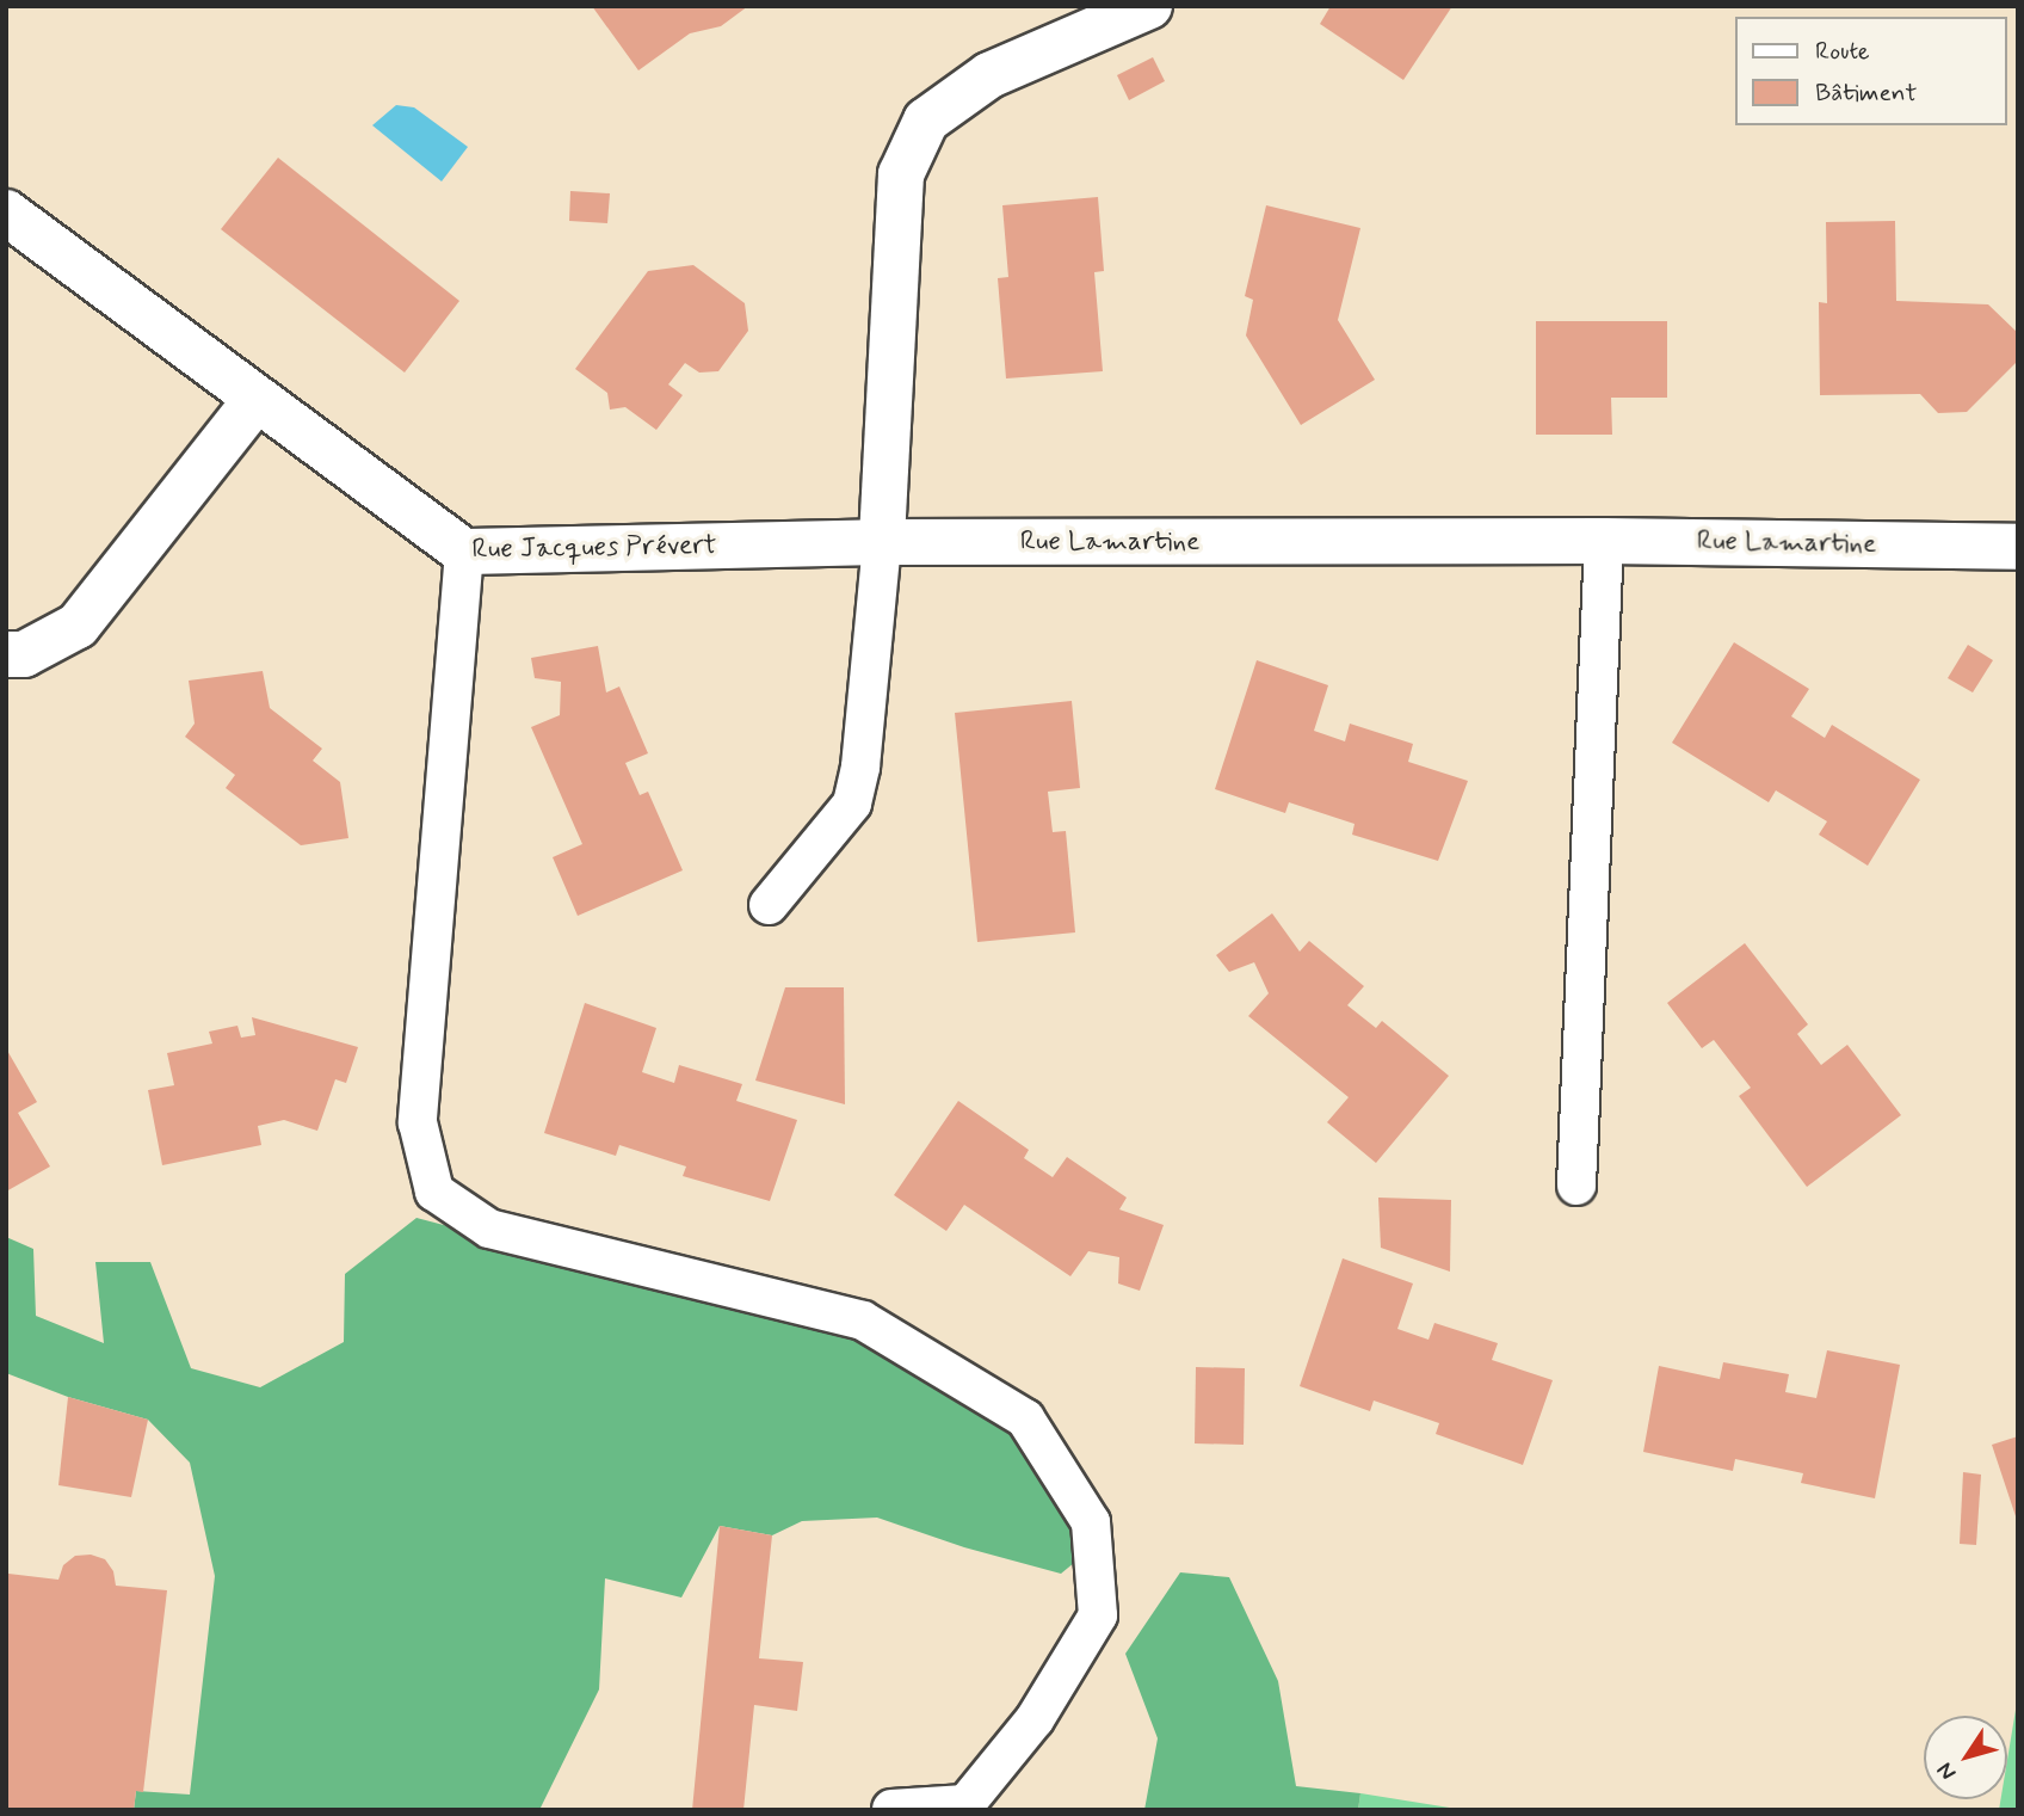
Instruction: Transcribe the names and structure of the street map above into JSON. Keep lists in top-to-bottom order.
{
  "streets": {
    "street": ["Rue Lamartine", "Rue Jacques Prévert"]
  },
  "crossings": [
    ["Rue Lamartine", "Rue Jacques Prévert"]
  ],
  "legend": ["Route", "Bâtiment"],
  "north": "bottom left"
}
